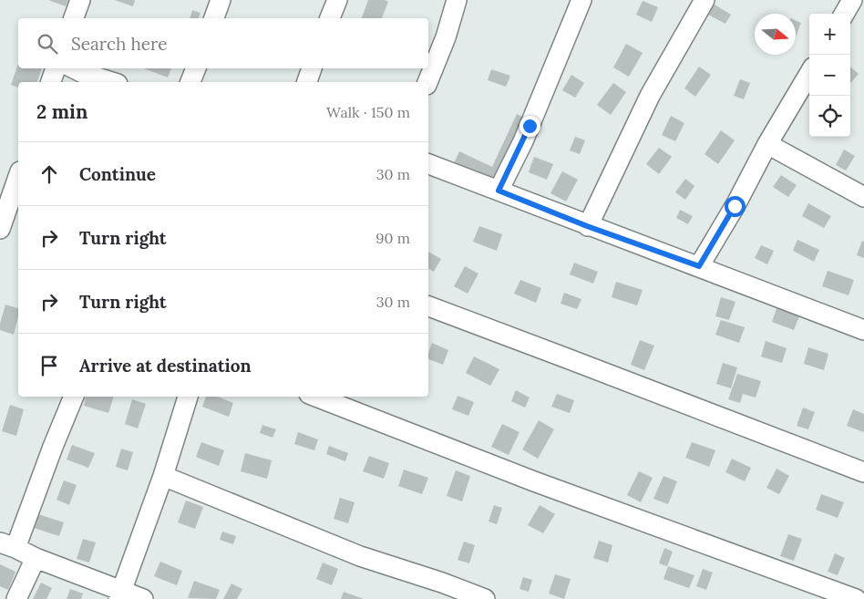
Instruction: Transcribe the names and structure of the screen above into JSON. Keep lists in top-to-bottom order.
{
  "north": "right",
  "page": {
    "map_buttons": ["+", "−"],
    "search": "Search here",
    "heading": ["2 min", "Walk · 150 m"],
    "list": [
      ["Continue", "30 m"],
      ["Turn right", "90 m"],
      ["Turn right", "30 m"],
      "Arrive at destination"
    ]
  }
}
